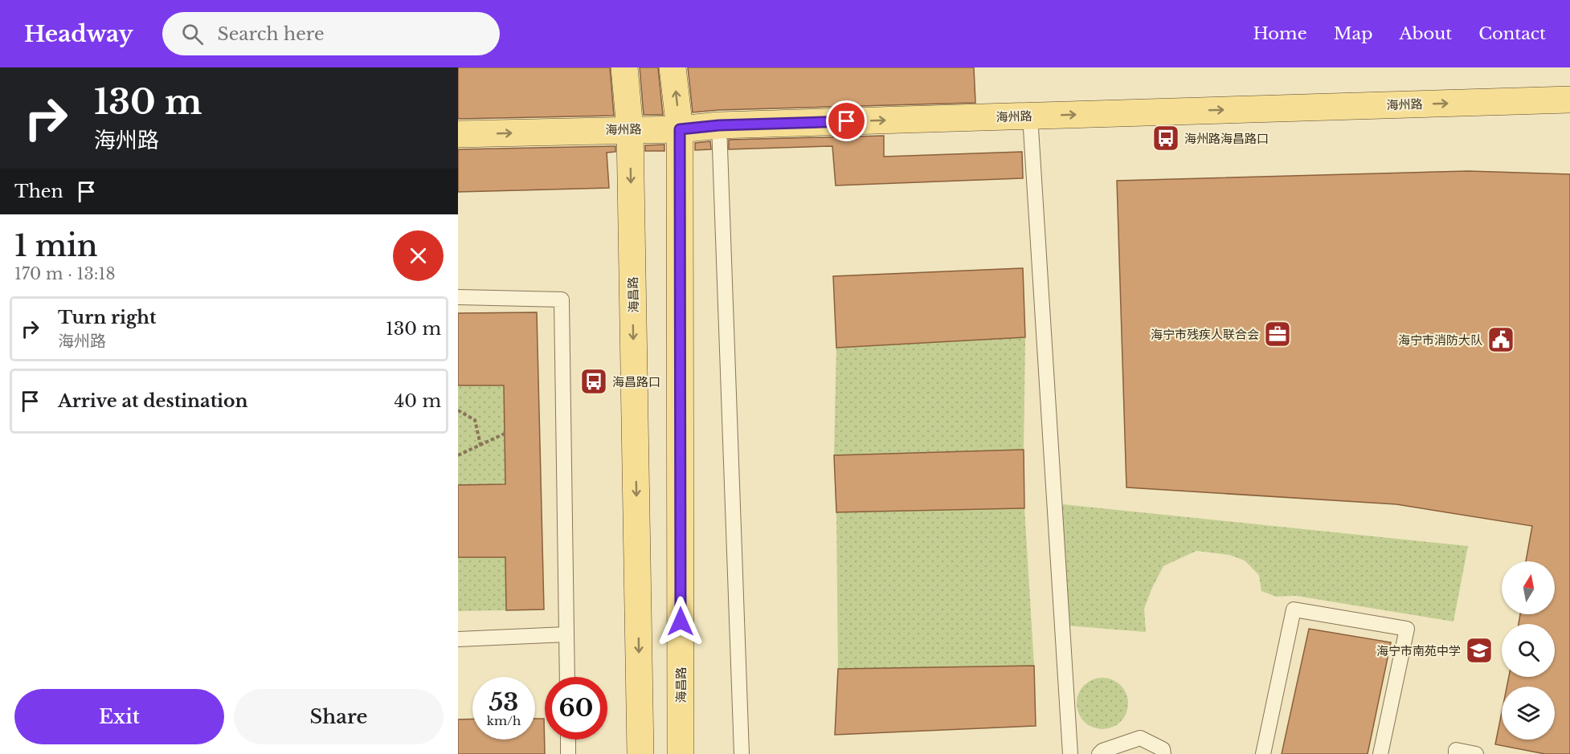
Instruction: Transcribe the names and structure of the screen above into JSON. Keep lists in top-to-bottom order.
{
  "streets": {
    "main road": ["海州路", "海昌路"]
  },
  "crossings": [
    ["海州路", "海昌路"]
  ],
  "one_way": ["海州路"],
  "places": {
    "bus stop": ["海州路海昌路口", "海昌路口"],
    "office": ["海宁市残疾人联合会"],
    "public building": ["海宁市消防大队"],
    "school or university": ["海宁市南苑中学"]
  },
  "north": "top",
  "page": {
    "header": "Headway",
    "search": "Search here",
    "nav": [
      "Home",
      "Map",
      "About",
      "Contact"
    ],
    "turn": ["130 m", "海州路"],
    "then": "Then",
    "heading": ["1 min", "170 m · 13:18"],
    "list": [
      {
        "name": "Turn right",
        "note": "海州路",
        "value": "130 m"
      },
      {
        "name": "Arrive at destination",
        "value": "40 m"
      }
    ],
    "speed": "53 km/h",
    "limit": "60",
    "buttons": ["Exit", "Share"]
  }
}
